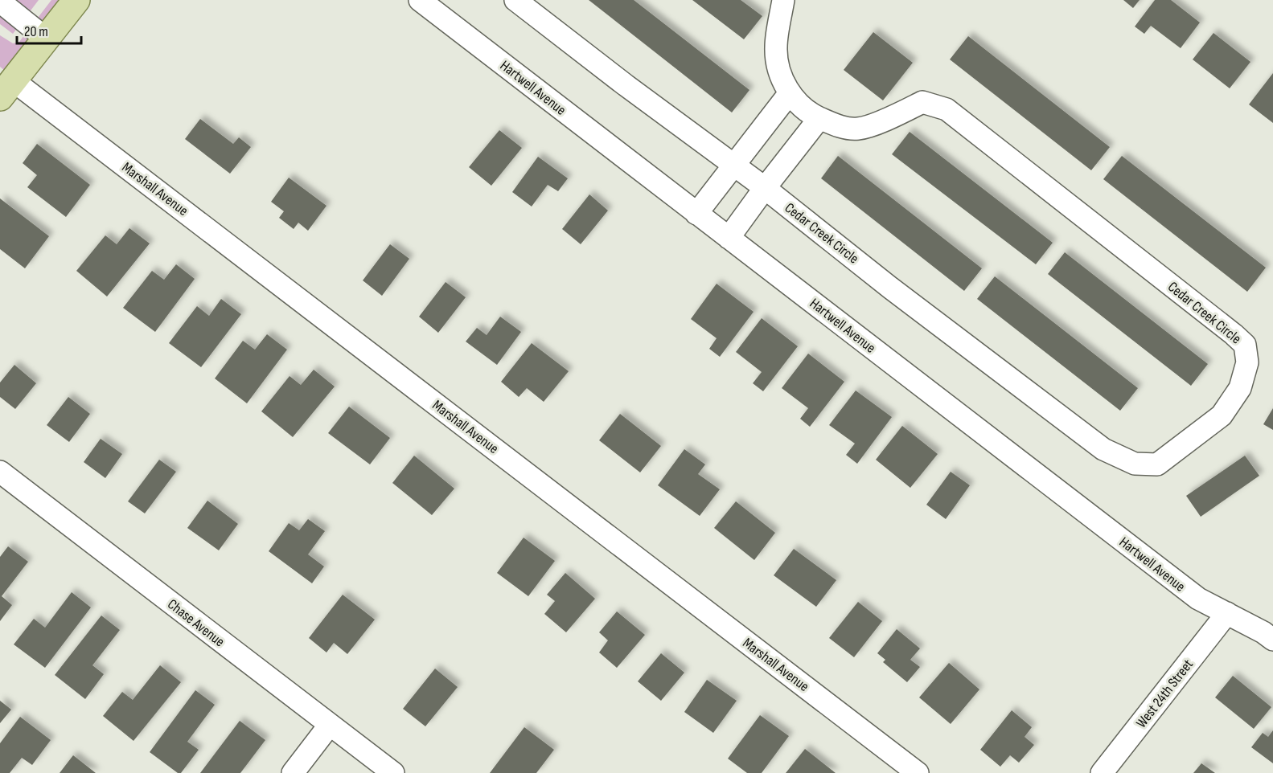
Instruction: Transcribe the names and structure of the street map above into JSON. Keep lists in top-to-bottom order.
{
  "streets": {
    "street": [
      "Hartwell Avenue",
      "Marshall Avenue",
      "Cedar Creek Circle",
      "Chase Avenue",
      "West 24th Street"
    ]
  },
  "crossings": [
    ["Hartwell Avenue", "West 24th Street"]
  ],
  "scale_bar": "20 m"
}
